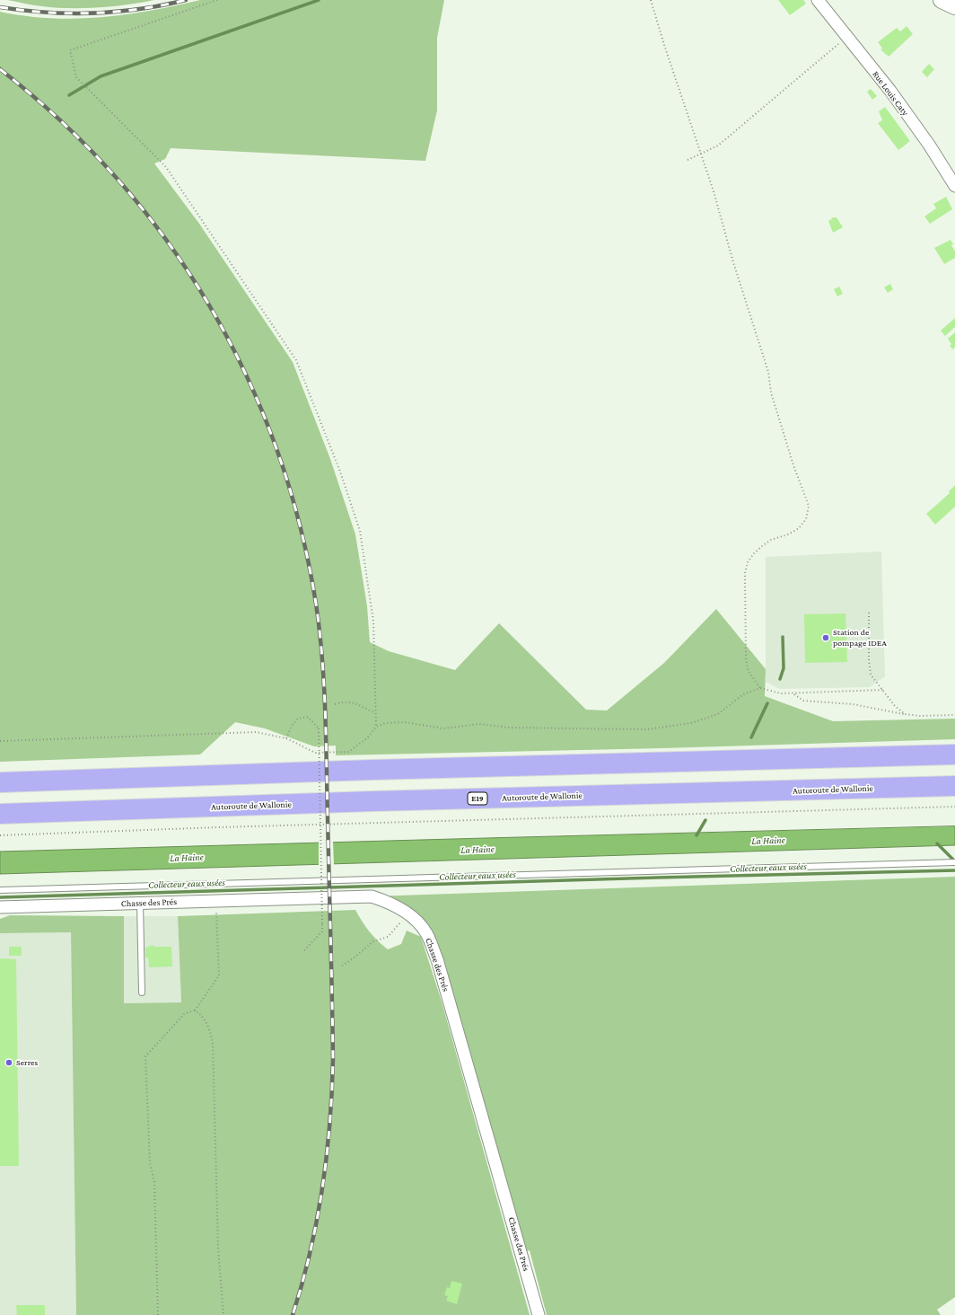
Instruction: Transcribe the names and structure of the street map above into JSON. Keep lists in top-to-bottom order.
{
  "streets": {
    "highway": ["Autoroute de Wallonie", "E19"],
    "street": ["Rue Louis Caty", "Chasse des Prés"]
  },
  "water": ["La Haine", "Collecteur eaux usées"],
  "places": ["Station de pompage IDEA", "Serres"]
}
